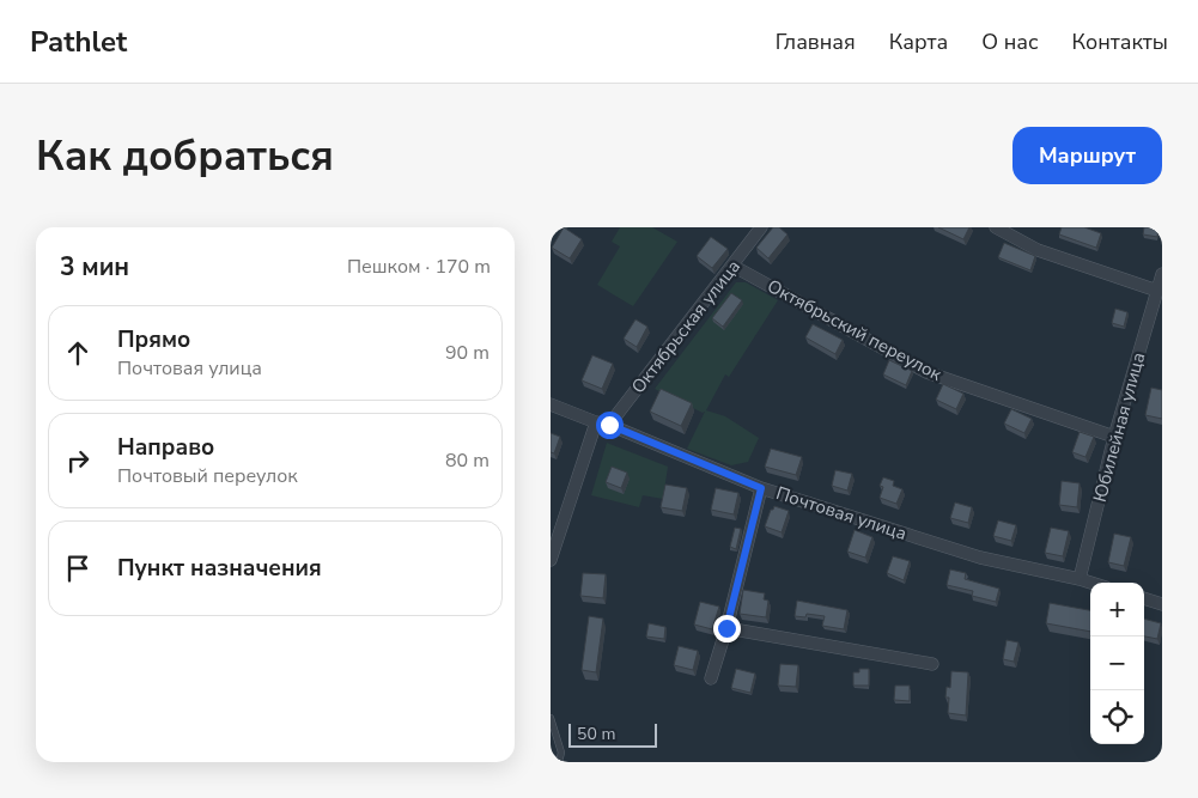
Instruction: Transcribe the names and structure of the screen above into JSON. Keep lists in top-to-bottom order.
{
  "streets": {
    "street": [
      "Октябрьская улица",
      "Октябрьский переулок",
      "Юбилейная улица",
      "Почтовая улица"
    ]
  },
  "crossings": [
    ["Октябрьская улица", "Октябрьский переулок"],
    ["Октябрьская улица", "Почтовая улица"],
    ["Октябрьский переулок", "Юбилейная улица"],
    ["Юбилейная улица", "Почтовая улица"]
  ],
  "scale_bar": "50 m",
  "page": {
    "header": "Pathlet",
    "nav": [
      "Главная",
      "Карта",
      "О нас",
      "Контакты"
    ],
    "buttons": "Маршрут",
    "title": "Как добраться",
    "heading": ["3 мин", "Пешком · 170 m"],
    "list": [
      ["Прямо", "Почтовая улица", "90 m"],
      ["Направо", "Почтовый переулок", "80 m"],
      "Пункт назначения"
    ],
    "map_buttons": ["+", "−"],
    "scale": "50 m"
  }
}
